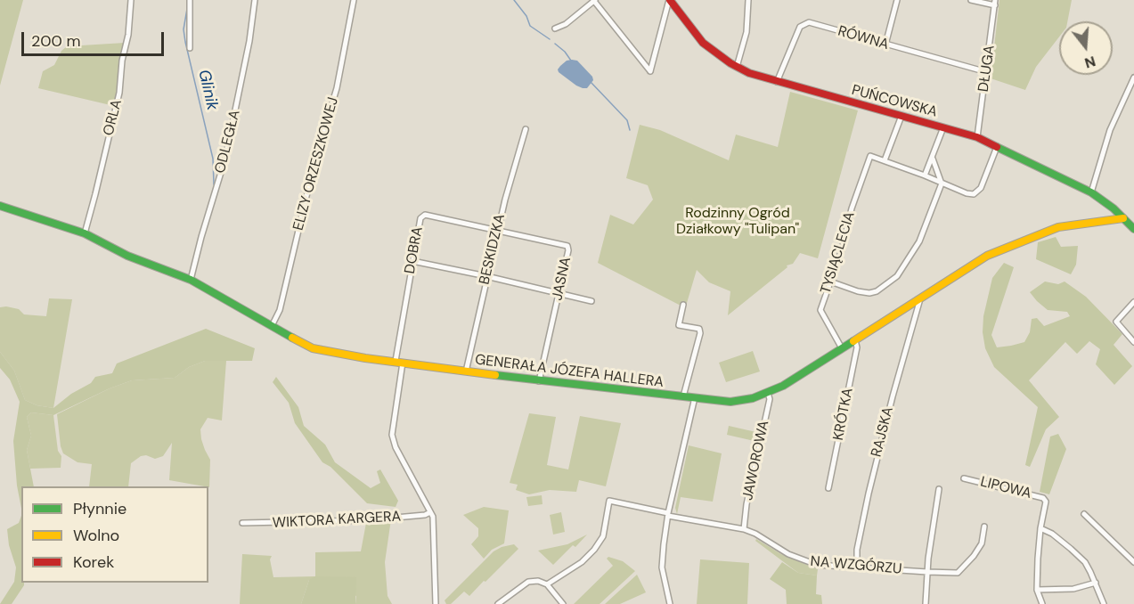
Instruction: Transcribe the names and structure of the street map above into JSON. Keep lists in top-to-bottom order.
{
  "streets": {
    "street": [
      "RÓWNA",
      "DŁUGA",
      "PUŃCOWSKA",
      "ORLA",
      "ODLEGŁA",
      "ELIZY ORZESZKOWEJ",
      "BESKIDZKA",
      "DOBRA",
      "TYSIĄCLECIA",
      "JASNA",
      "GENERAŁA JÓZEFA HALLERA",
      "KRÓTKA",
      "RAJSKA",
      "JAWOROWA",
      "LIPOWA",
      "WIKTORA KARGERA",
      "NA WZGÓRZU"
    ]
  },
  "crossings": [
    ["RÓWNA", "DŁUGA"],
    ["RÓWNA", "PUŃCOWSKA"],
    ["DŁUGA", "PUŃCOWSKA"],
    ["PUŃCOWSKA", "GENERAŁA JÓZEFA HALLERA"],
    ["ORLA", "GENERAŁA JÓZEFA HALLERA"],
    ["ODLEGŁA", "GENERAŁA JÓZEFA HALLERA"],
    ["ELIZY ORZESZKOWEJ", "GENERAŁA JÓZEFA HALLERA"],
    ["BESKIDZKA", "DOBRA"],
    ["BESKIDZKA", "JASNA"],
    ["BESKIDZKA", "GENERAŁA JÓZEFA HALLERA"],
    ["DOBRA", "JASNA"],
    ["DOBRA", "GENERAŁA JÓZEFA HALLERA"],
    ["DOBRA", "WIKTORA KARGERA"],
    ["TYSIĄCLECIA", "GENERAŁA JÓZEFA HALLERA"],
    ["JASNA", "GENERAŁA JÓZEFA HALLERA"],
    ["GENERAŁA JÓZEFA HALLERA", "KRÓTKA"],
    ["GENERAŁA JÓZEFA HALLERA", "RAJSKA"],
    ["GENERAŁA JÓZEFA HALLERA", "JAWOROWA"],
    ["RAJSKA", "NA WZGÓRZU"],
    ["JAWOROWA", "NA WZGÓRZU"]
  ],
  "water": ["Glinik"],
  "parks": ["Rodzinny Ogród Działkowy \"Tulipan\""],
  "legend": ["Płynnie", "Wolno", "Korek"],
  "scale_bar": "200 m",
  "north": "bottom"
}
